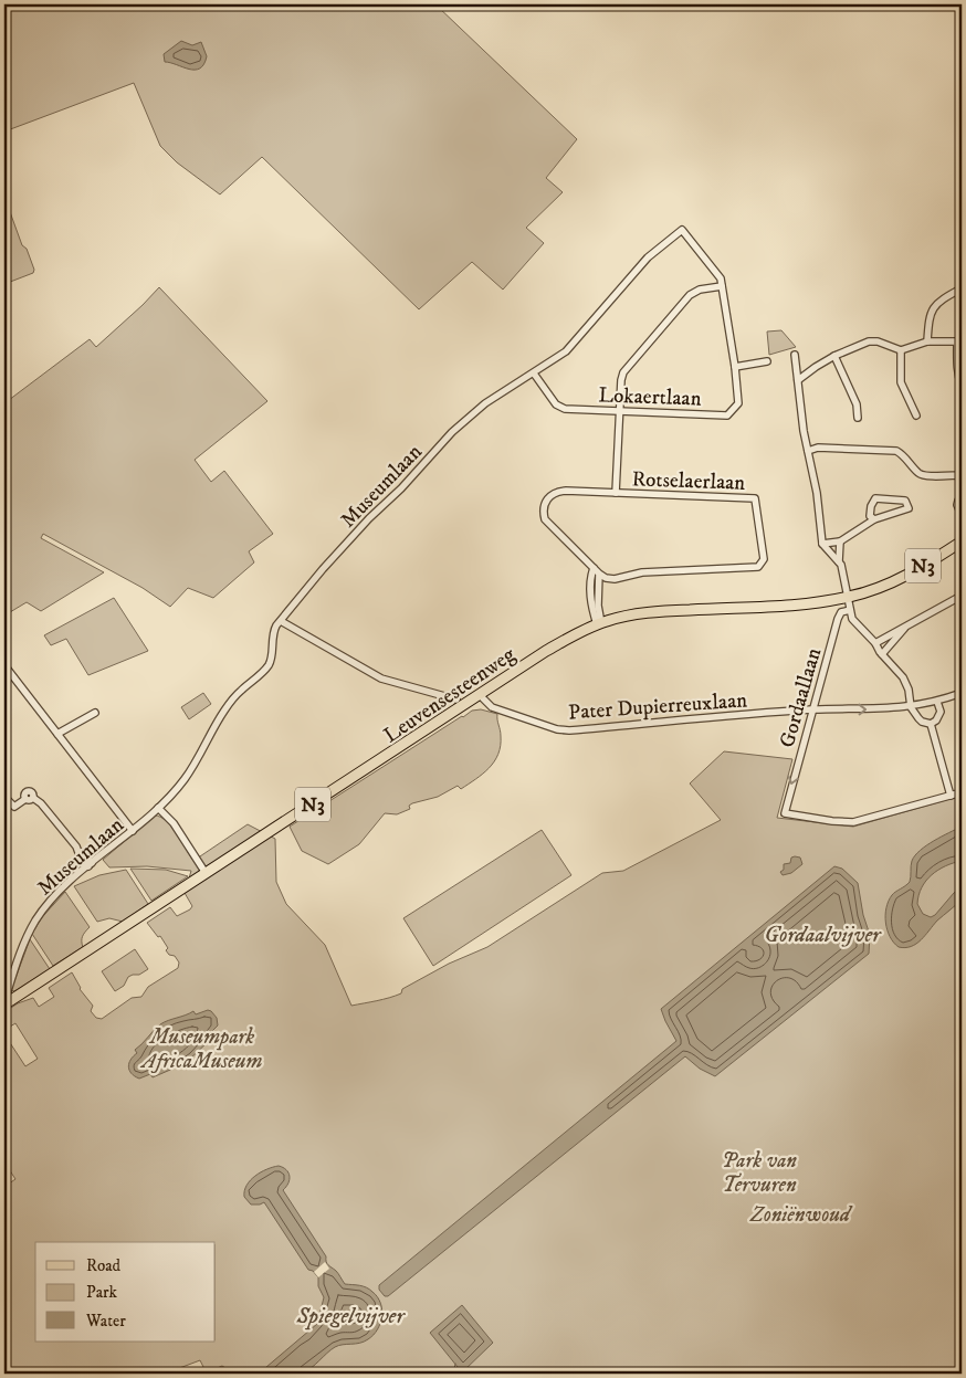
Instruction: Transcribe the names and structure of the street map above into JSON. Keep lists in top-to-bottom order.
{
  "streets": {
    "main road": ["N3", "Leuvensesteenweg"],
    "street": [
      "Lokaertlaan",
      "Rotselaerlaan",
      "Museumlaan",
      "Gordaallaan",
      "Pater Dupierreuxlaan"
    ]
  },
  "crossings": [
    ["Lokaertlaan", "Museumlaan"],
    ["Leuvensesteenweg", "Pater Dupierreuxlaan"],
    ["Gordaallaan", "Pater Dupierreuxlaan"]
  ],
  "water": ["Gordaalvijver", "Spiegelvijver"],
  "parks": ["Museumpark AfricaMuseum", "Park van Tervuren", "Zoniënwoud"],
  "legend": ["Road", "Park", "Water"]
}
